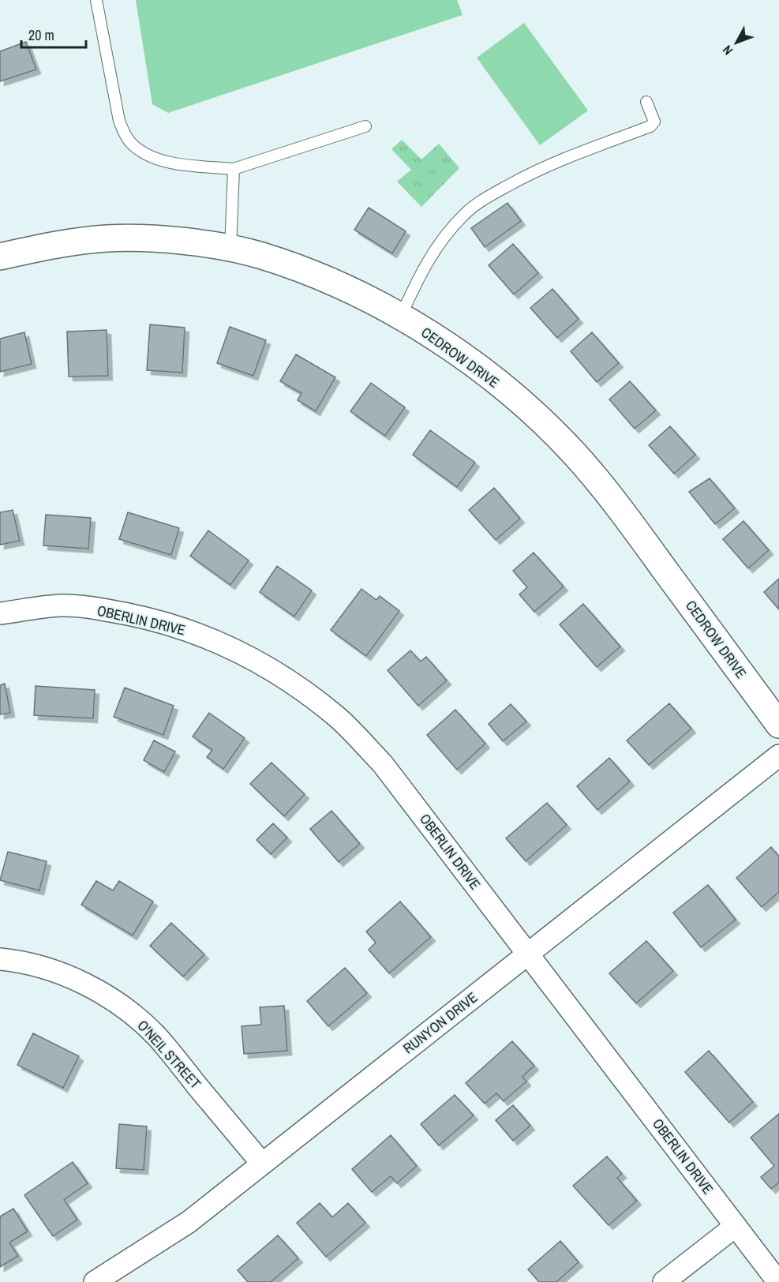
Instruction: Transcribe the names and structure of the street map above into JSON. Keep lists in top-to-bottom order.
{
  "streets": {
    "street": [
      "CEDROW DRIVE",
      "OBERLIN DRIVE",
      "RUNYON DRIVE",
      "O'NEIL STREET"
    ]
  },
  "crossings": [
    ["OBERLIN DRIVE", "RUNYON DRIVE"],
    ["RUNYON DRIVE", "O'NEIL STREET"]
  ],
  "scale_bar": "20 m",
  "north": "bottom left"
}
